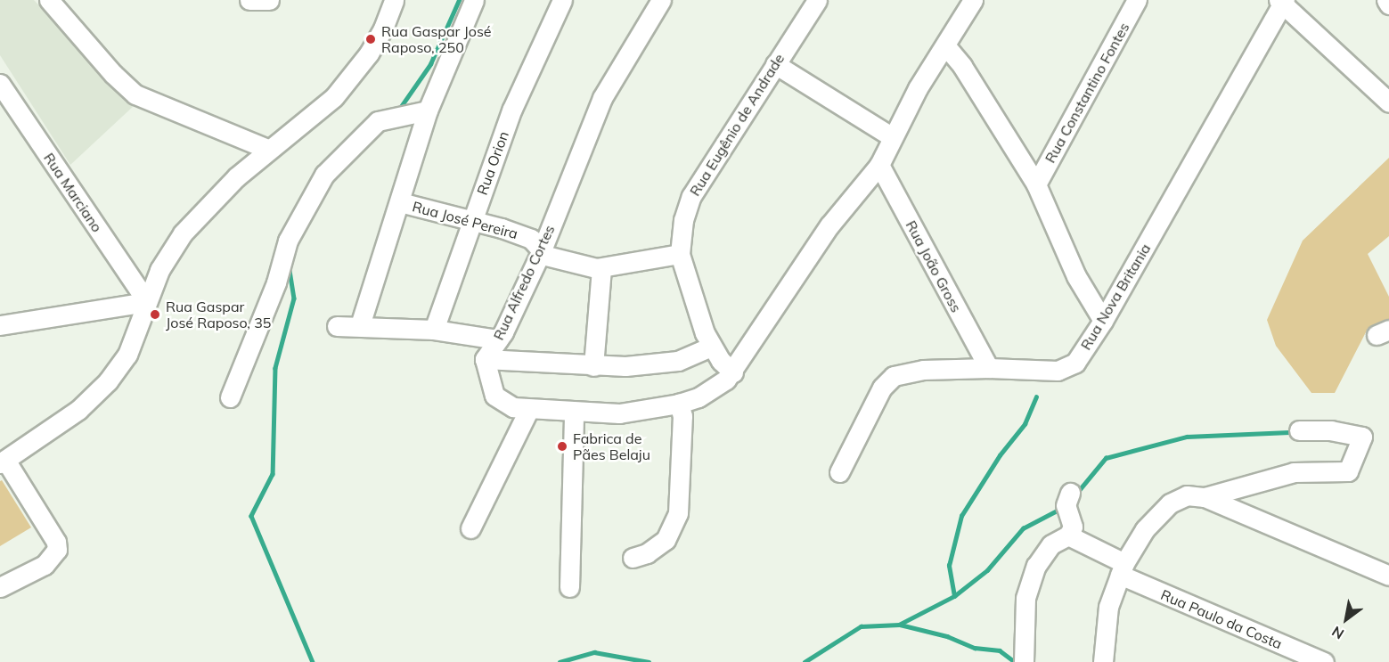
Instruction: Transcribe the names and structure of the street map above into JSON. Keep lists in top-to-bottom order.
{
  "streets": {
    "street": [
      "Rua Constantino Fontes",
      "Rua Eugênio de Andrade",
      "Rua Orion",
      "Rua Marciano",
      "Rua José Pereira",
      "Rua João Gross",
      "Rua Alfredo Cortes",
      "Rua Nova Britania",
      "Rua Paulo da Costa"
    ]
  },
  "crossings": [
    ["Rua Eugênio de Andrade", "Rua José Pereira"],
    ["Rua Orion", "Rua José Pereira"],
    ["Rua José Pereira", "Rua Alfredo Cortes"],
    ["Rua João Gross", "Rua Nova Britania"]
  ],
  "places": ["Rua Gaspar José Raposo, 250", "Rua Gaspar José Raposo, 35", "Fabrica de Pães Belaju"],
  "north": "bottom left"
}
